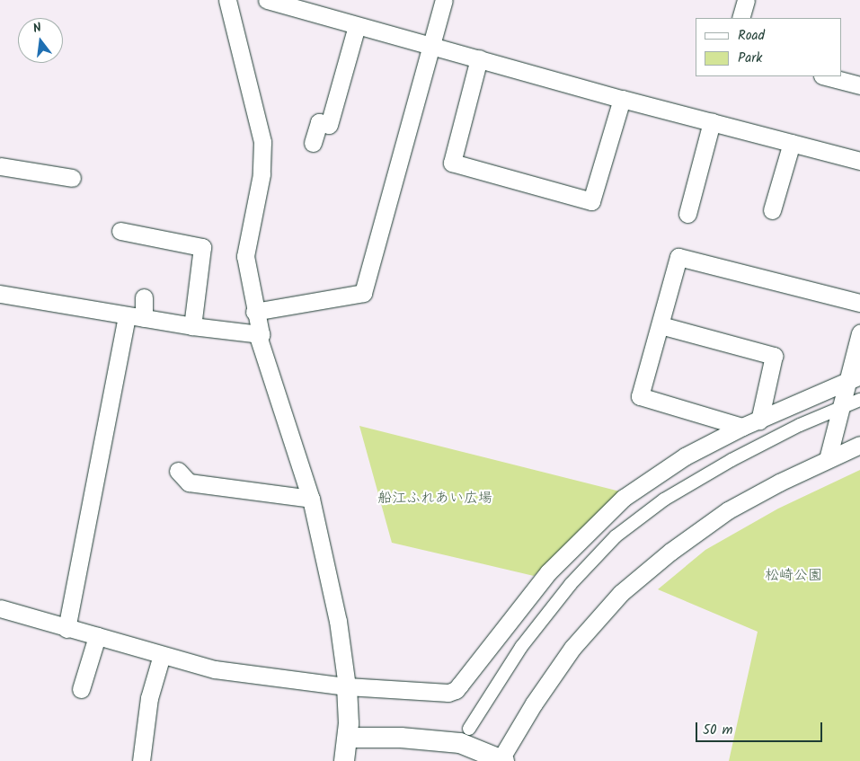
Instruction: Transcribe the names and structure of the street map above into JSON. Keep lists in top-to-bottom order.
{
  "parks": ["船江ふれあい広場", "松崎公園"],
  "legend": ["Road", "Park"],
  "scale_bar": "50 m",
  "north": "top"
}
